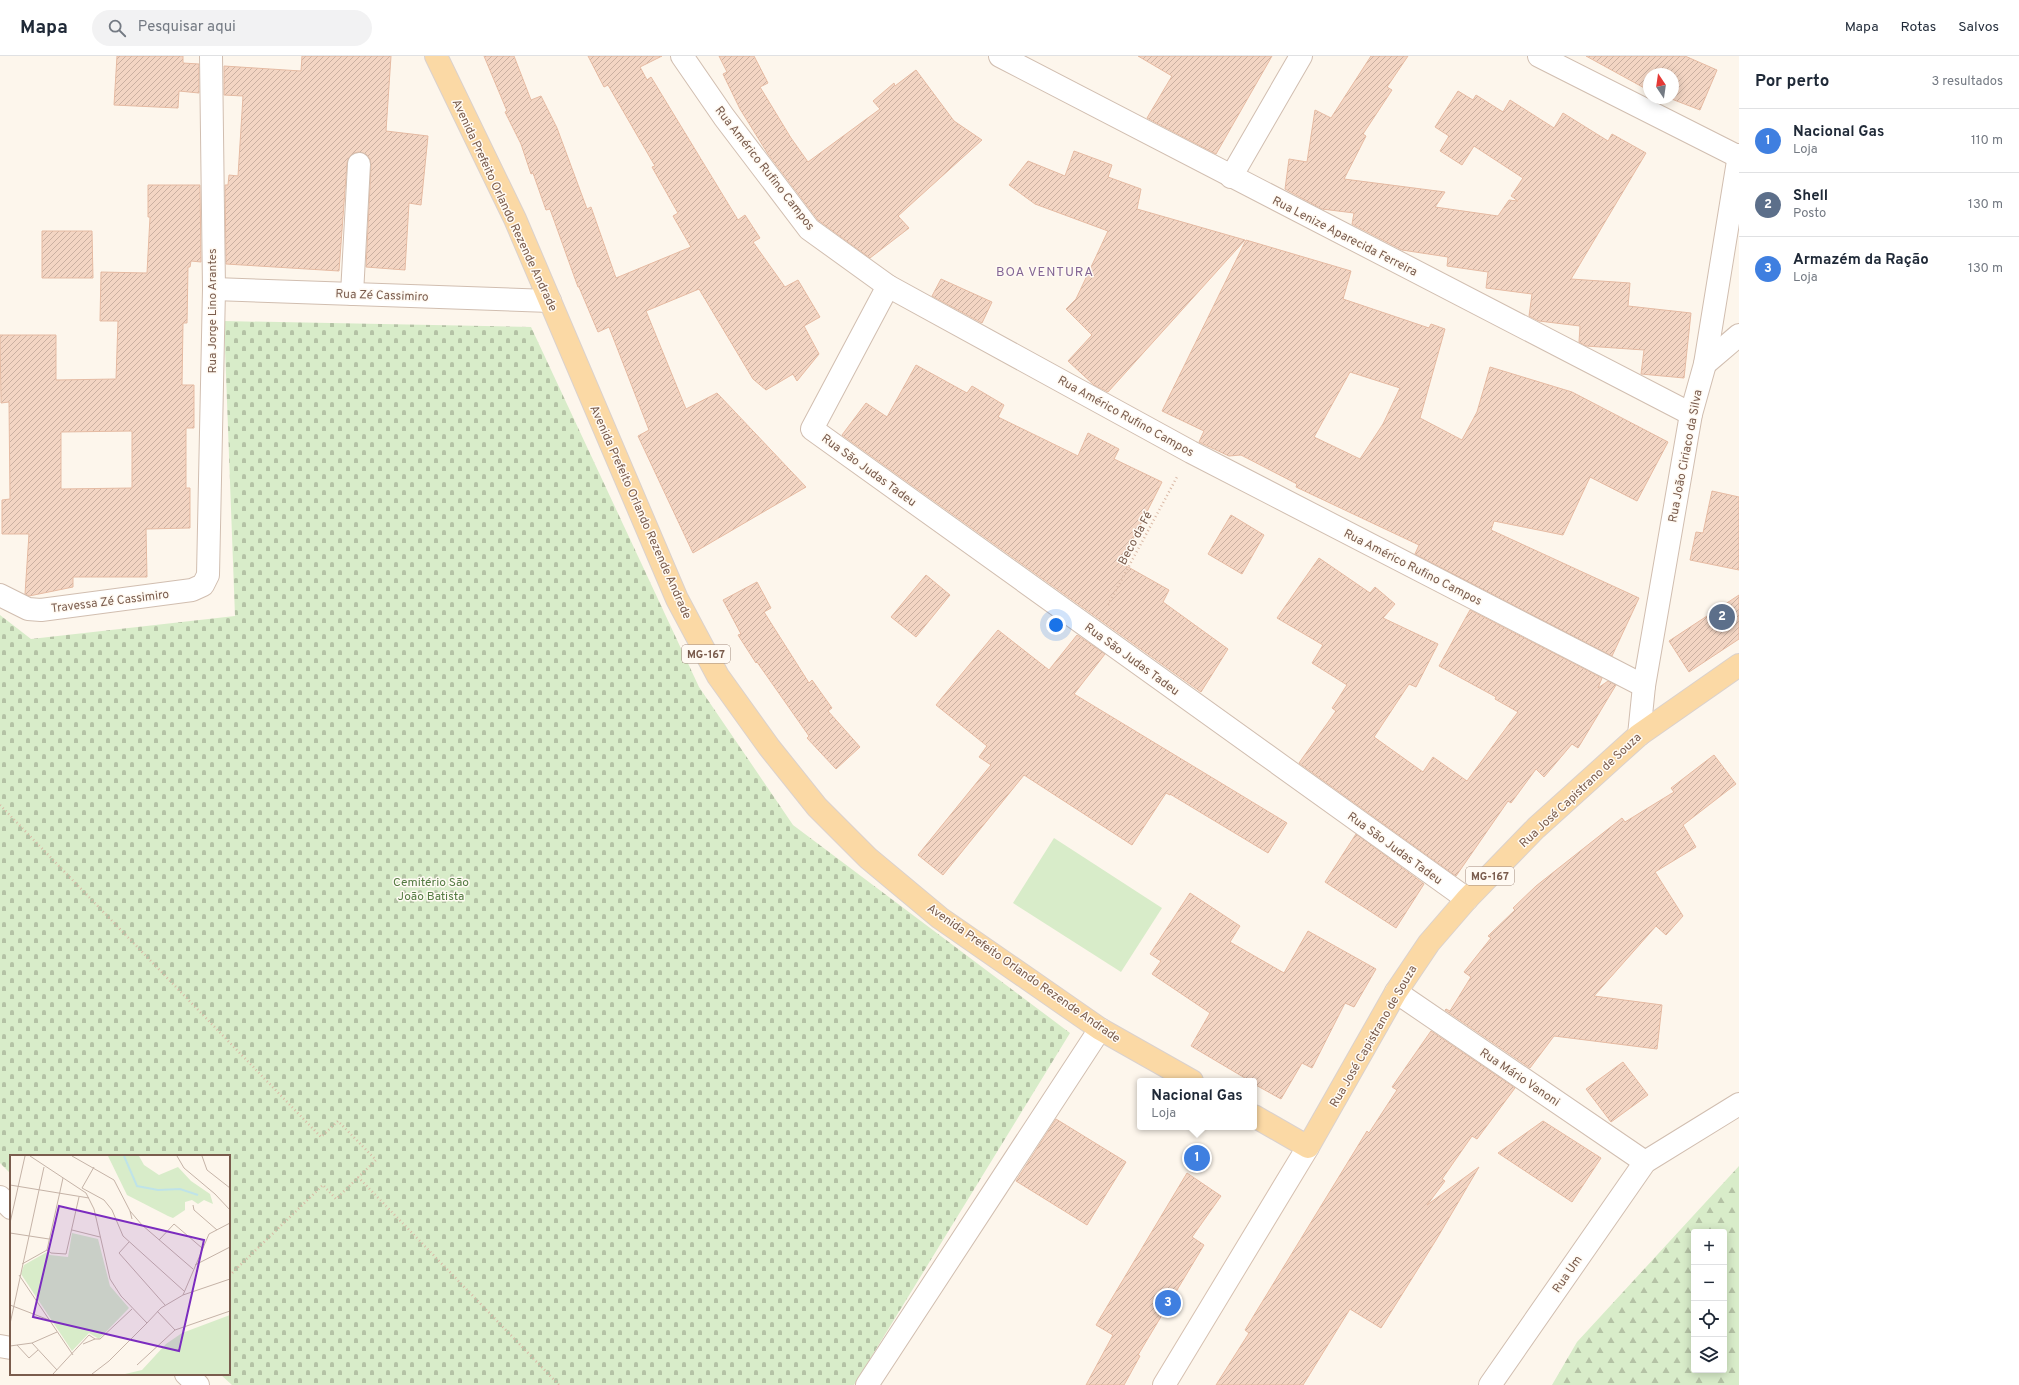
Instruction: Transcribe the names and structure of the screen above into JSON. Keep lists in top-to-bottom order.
{
  "streets": {
    "main road": ["Avenida Prefeito Orlando Rezende Andrade", "MG-167", "Rua José Capistrano de Souza"],
    "street": [
      "Rua Américo Rufino Campos",
      "Rua Lenize Aparecida Ferreira",
      "Rua Zé Cassimiro",
      "Rua Jorge Lino Arantes",
      "Rua João Ciriaco da Silva",
      "Rua São Judas Tadeu",
      "Travessa Zé Cassimiro",
      "Rua Mário Vanoni",
      "Rua Um"
    ],
    "path": ["Beco da Fé"]
  },
  "crossings": [
    ["Rua Américo Rufino Campos", "Rua João Ciriaco da Silva"],
    ["Rua Américo Rufino Campos", "Rua São Judas Tadeu"],
    ["Rua Américo Rufino Campos", "Beco da Fé"],
    ["Avenida Prefeito Orlando Rezende Andrade", "Rua Zé Cassimiro"],
    ["Rua Lenize Aparecida Ferreira", "Rua João Ciriaco da Silva"],
    ["Rua Zé Cassimiro", "Rua Jorge Lino Arantes"],
    ["Rua Jorge Lino Arantes", "Travessa Zé Cassimiro"],
    ["Rua João Ciriaco da Silva", "Rua José Capistrano de Souza"],
    ["Rua São Judas Tadeu", "Beco da Fé"],
    ["Rua São Judas Tadeu", "Rua José Capistrano de Souza"],
    ["Rua José Capistrano de Souza", "Rua Mário Vanoni"],
    ["Rua Mário Vanoni", "Rua Um"]
  ],
  "districts": ["BOA VENTURA"],
  "parks": ["Cemitério São João Batista"],
  "north": "top",
  "page": {
    "header": "Mapa",
    "search": "Pesquisar aqui",
    "nav": ["Mapa", "Rotas", "Salvos"],
    "heading": ["Por perto", "3 resultados"],
    "list": [
      {
        "mark": "1",
        "name": "Nacional Gas",
        "note": "Loja",
        "value": "110 m"
      },
      {
        "mark": "2",
        "name": "Shell",
        "note": "Posto",
        "value": "130 m"
      },
      {
        "mark": "3",
        "name": "Armazém da Ração",
        "note": "Loja",
        "value": "130 m"
      }
    ],
    "pins": ["2", "1", "3"],
    "popup": ["Nacional Gas", "Loja"],
    "map_buttons": ["+", "−"]
  }
}
